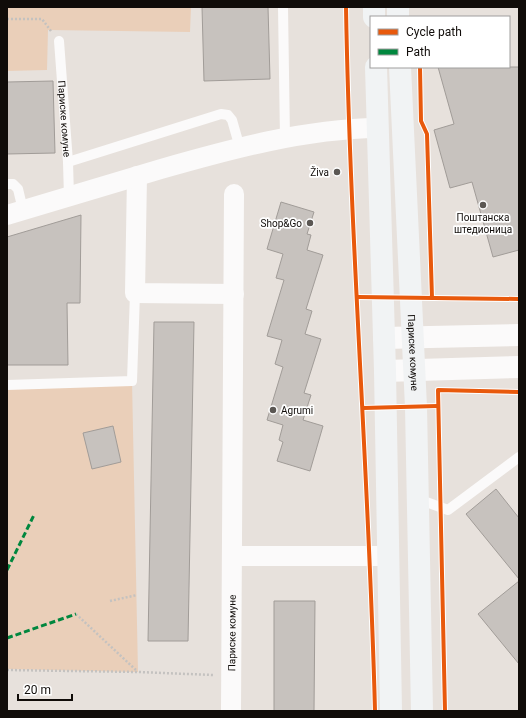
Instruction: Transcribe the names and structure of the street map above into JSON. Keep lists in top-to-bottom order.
{
  "streets": {
    "main road": ["Париске комуне"]
  },
  "places": [
    "Živa",
    "Поштанска штедионица",
    "Shop&Go",
    "Agrumi"
  ],
  "legend": ["Cycle path", "Path"],
  "scale_bar": "20 m"
}
